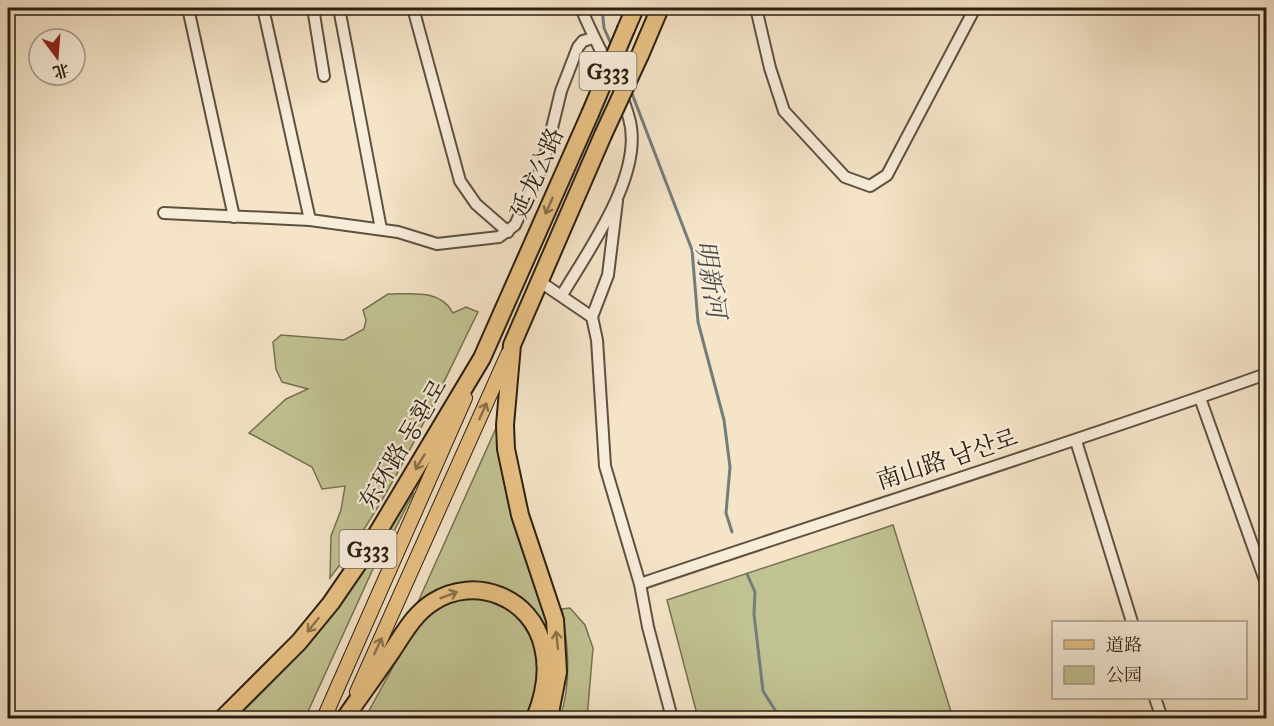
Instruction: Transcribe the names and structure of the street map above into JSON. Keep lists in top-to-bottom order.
{
  "streets": {
    "highway": ["G333", "延龙公路", "东环路 동환로"],
    "street": ["南山路 남산로"]
  },
  "crossings": [
    ["G333", "延龙公路"],
    ["延龙公路", "东环路 동환로"]
  ],
  "one_way": ["东环路 동환로"],
  "water": ["明新河"],
  "legend": ["道路", "公园"],
  "north": "bottom"
}
